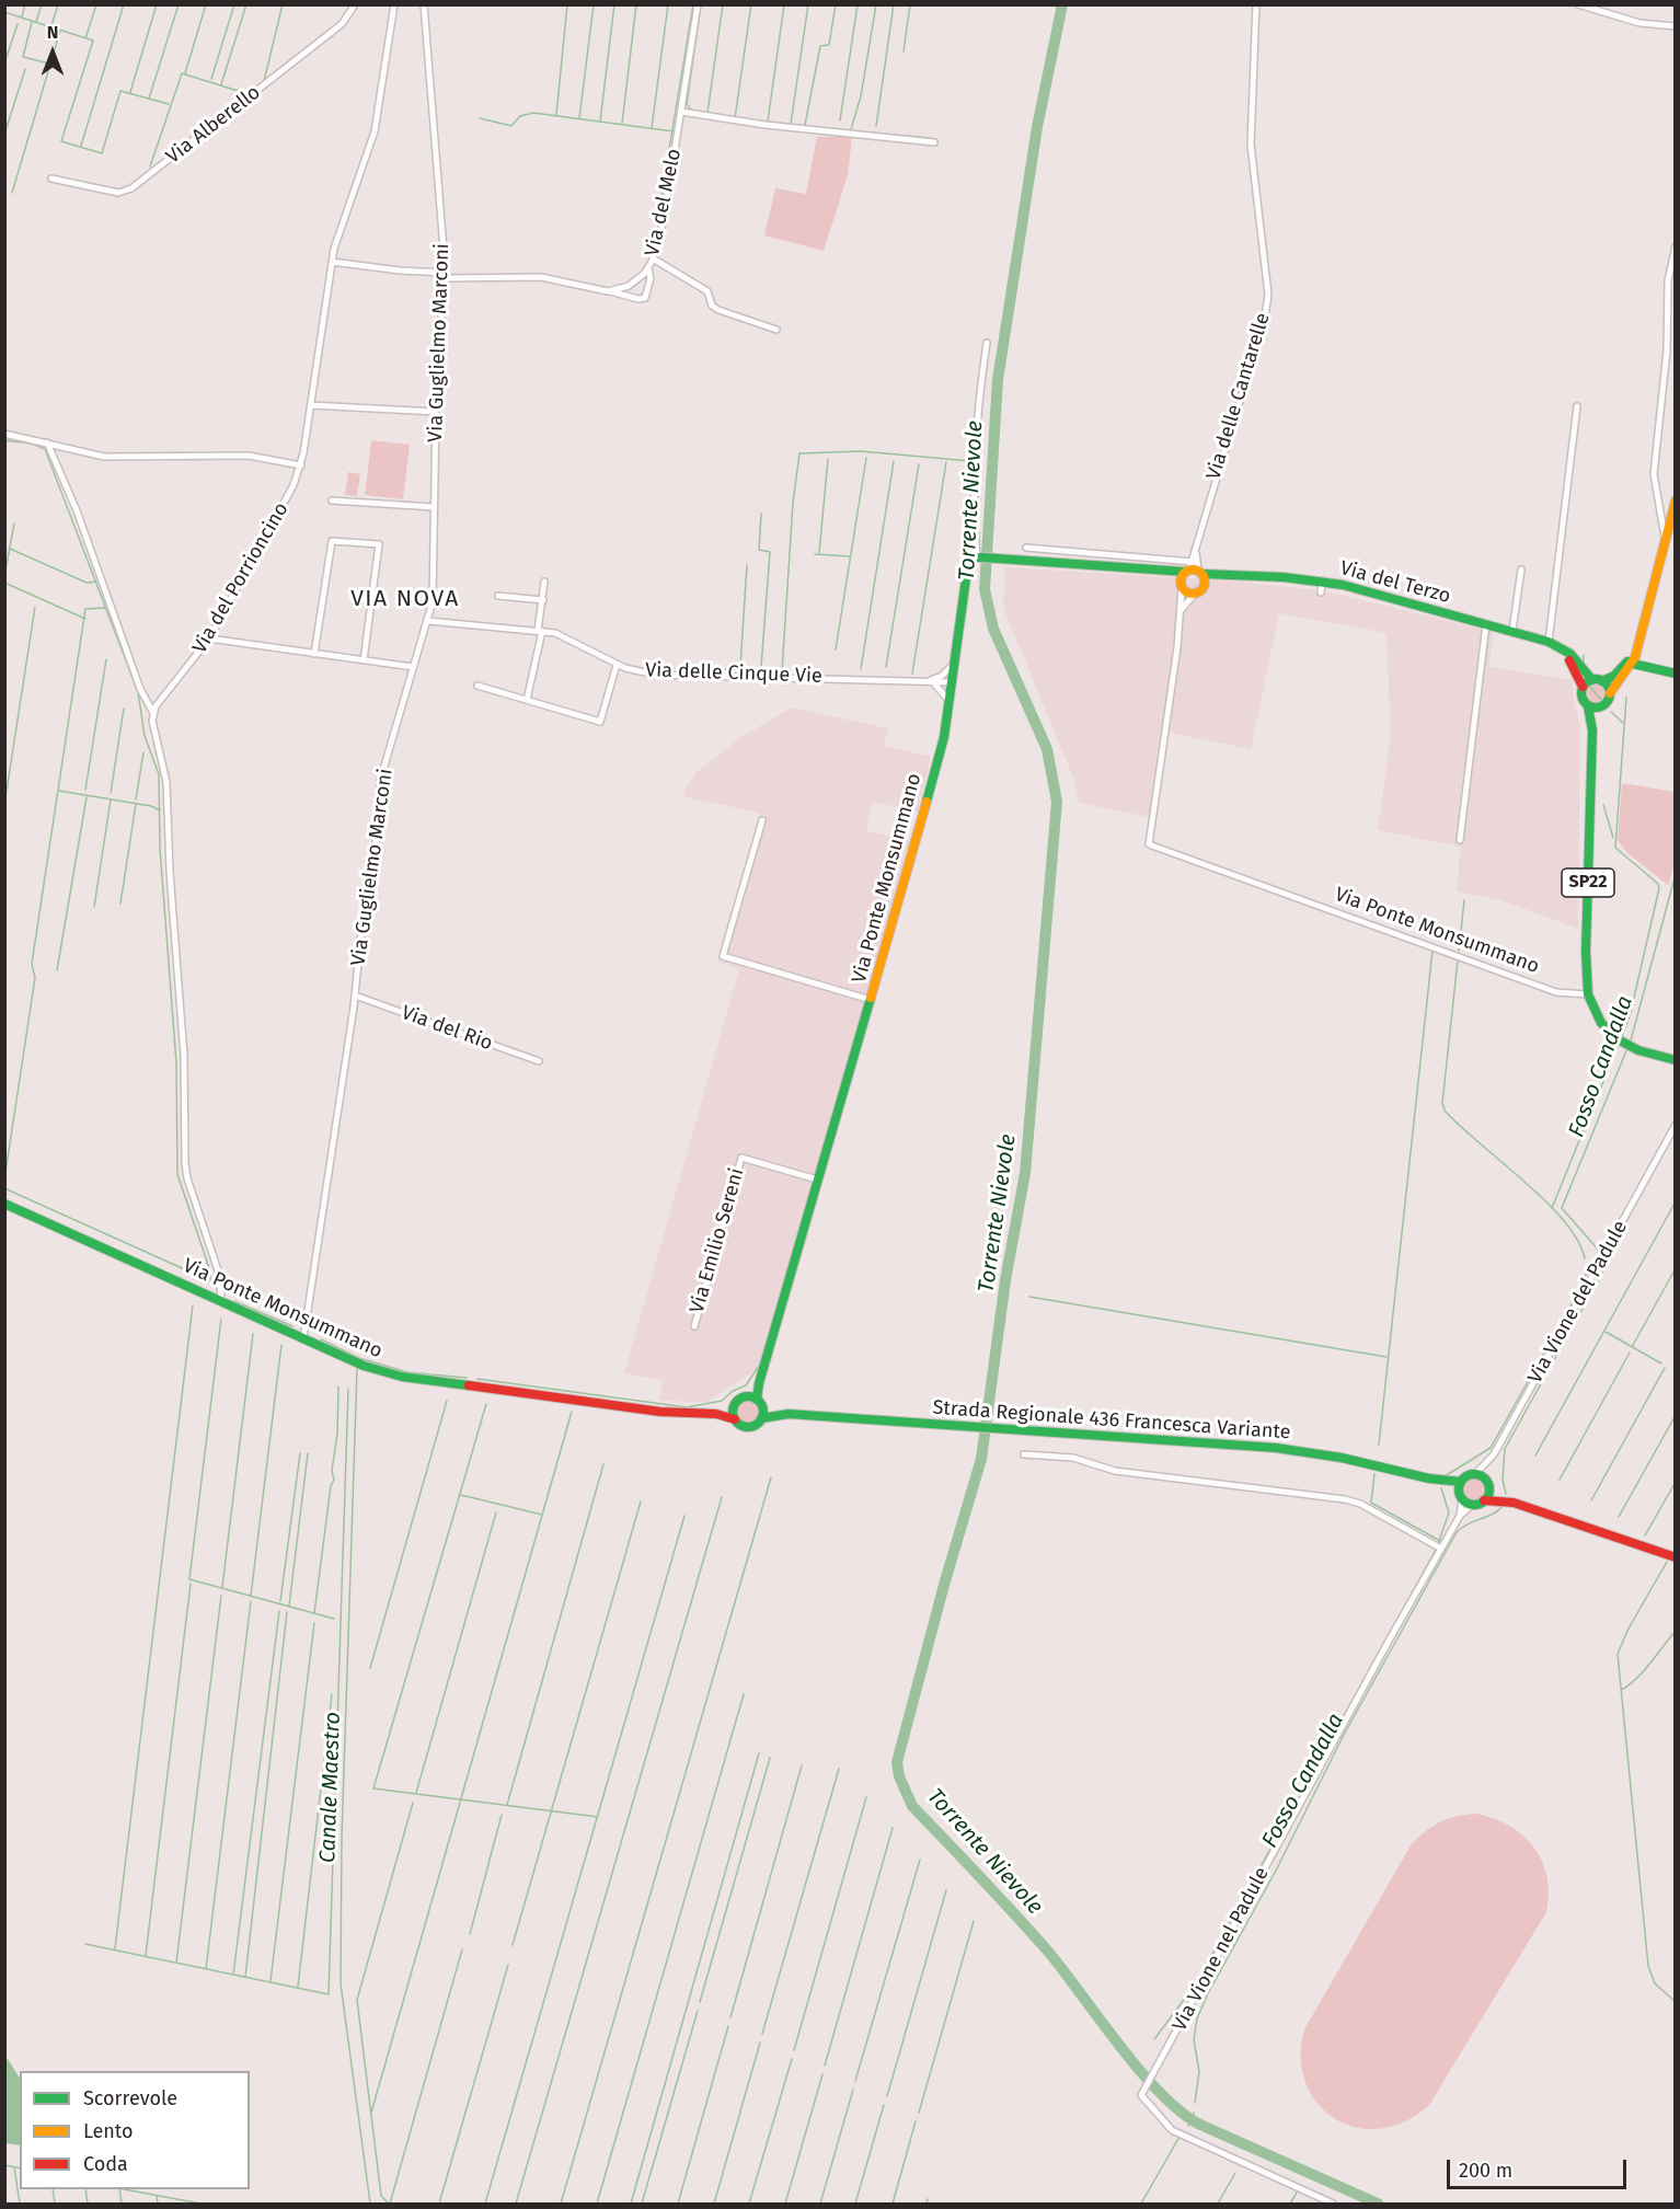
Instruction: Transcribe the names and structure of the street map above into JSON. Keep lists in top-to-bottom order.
{
  "streets": {
    "main road": [
      "Via del Terzo",
      "Via Ponte Monsummano",
      "SP22",
      "Strada Regionale 436 Francesca Variante"
    ],
    "street": [
      "Via Alberello",
      "Via del Melo",
      "Via Guglielmo Marconi",
      "Via delle Cantarelle",
      "Via del Porrioncino",
      "Via delle Cinque Vie",
      "Via del Rio",
      "Via Emilio Sereni",
      "Via Vione del Padule",
      "Via Vione nel Padule"
    ]
  },
  "crossings": [
    ["Via Guglielmo Marconi", "Via delle Cinque Vie"],
    ["Via Guglielmo Marconi", "Via Ponte Monsummano"],
    ["Via Guglielmo Marconi", "Via del Rio"],
    ["Via delle Cantarelle", "Via del Terzo"],
    ["Via delle Cinque Vie", "Via Ponte Monsummano"],
    ["Via Ponte Monsummano", "SP22"],
    ["Via Ponte Monsummano", "Via Emilio Sereni"],
    ["Via Vione del Padule", "Via Vione nel Padule"]
  ],
  "districts": ["VIA NOVA"],
  "water": ["Torrente Nievole", "Fosso Candalla", "Canale Maestro"],
  "legend": ["Scorrevole", "Lento", "Coda"],
  "scale_bar": "200 m",
  "north": "top"
}
